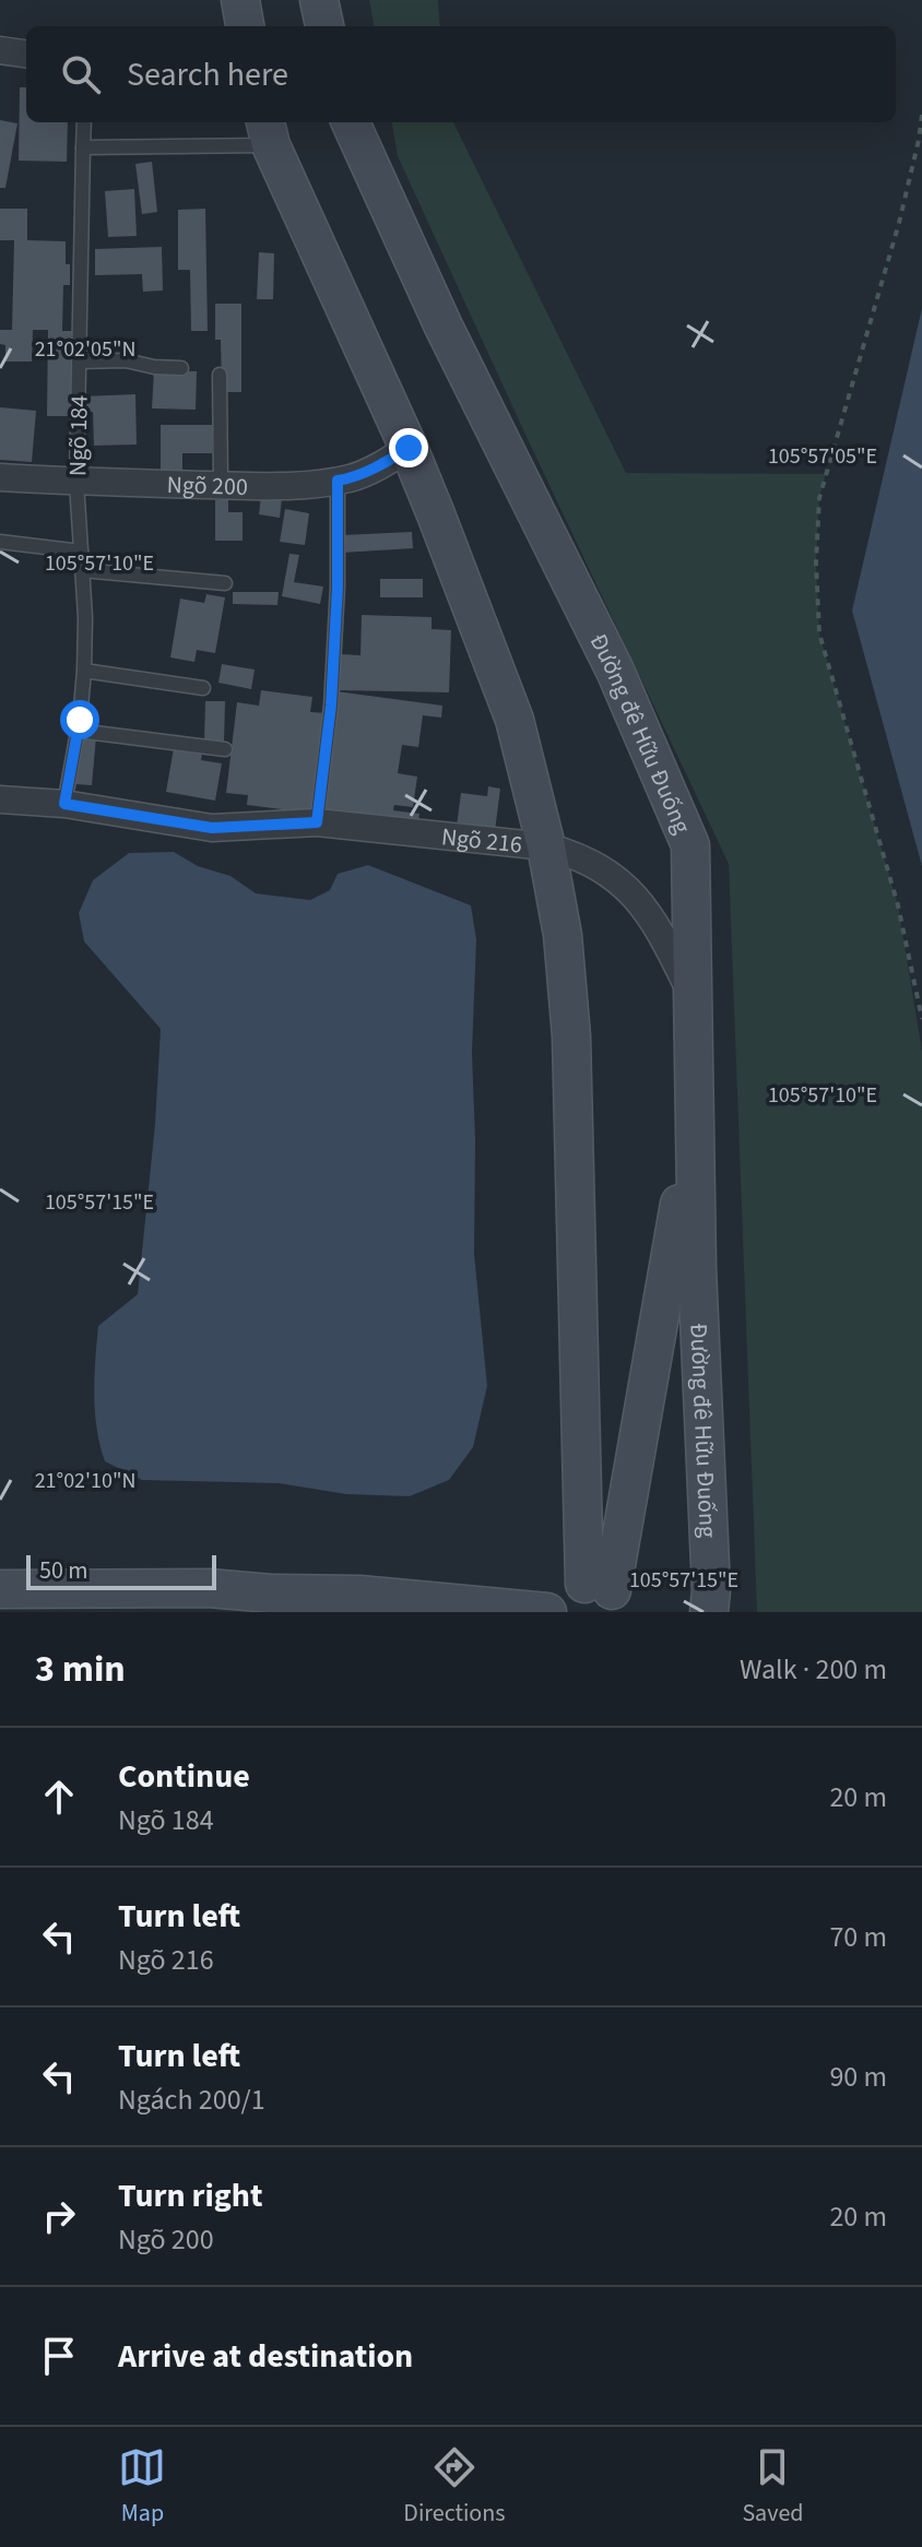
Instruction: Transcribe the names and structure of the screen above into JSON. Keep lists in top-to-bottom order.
{
  "streets": {
    "main road": ["Đường đê Hữu Đuống"],
    "street": ["Ngõ 200", "Ngõ 216"],
    "lane": ["Ngõ 184"]
  },
  "crossings": [
    ["Ngõ 184", "Ngõ 200"],
    ["Ngõ 184", "Ngõ 216"],
    ["Đường đê Hữu Đuống", "Ngõ 216"]
  ],
  "scale_bar": "50 m",
  "page": {
    "search": "Search here",
    "scale": "50 m",
    "heading": ["3 min", "Walk · 200 m"],
    "list": [
      ["Continue", "Ngõ 184", "20 m"],
      ["Turn left", "Ngõ 216", "70 m"],
      ["Turn left", "Ngách 200/1", "90 m"],
      ["Turn right", "Ngõ 200", "20 m"],
      "Arrive at destination"
    ],
    "nav": ["Map", "Directions", "Saved"]
  },
  "coordinates": [
    "21°02'05\"N",
    "105°57'05\"E",
    "105°57'10\"E",
    "105°57'15\"E",
    "21°02'10\"N"
  ]
}
